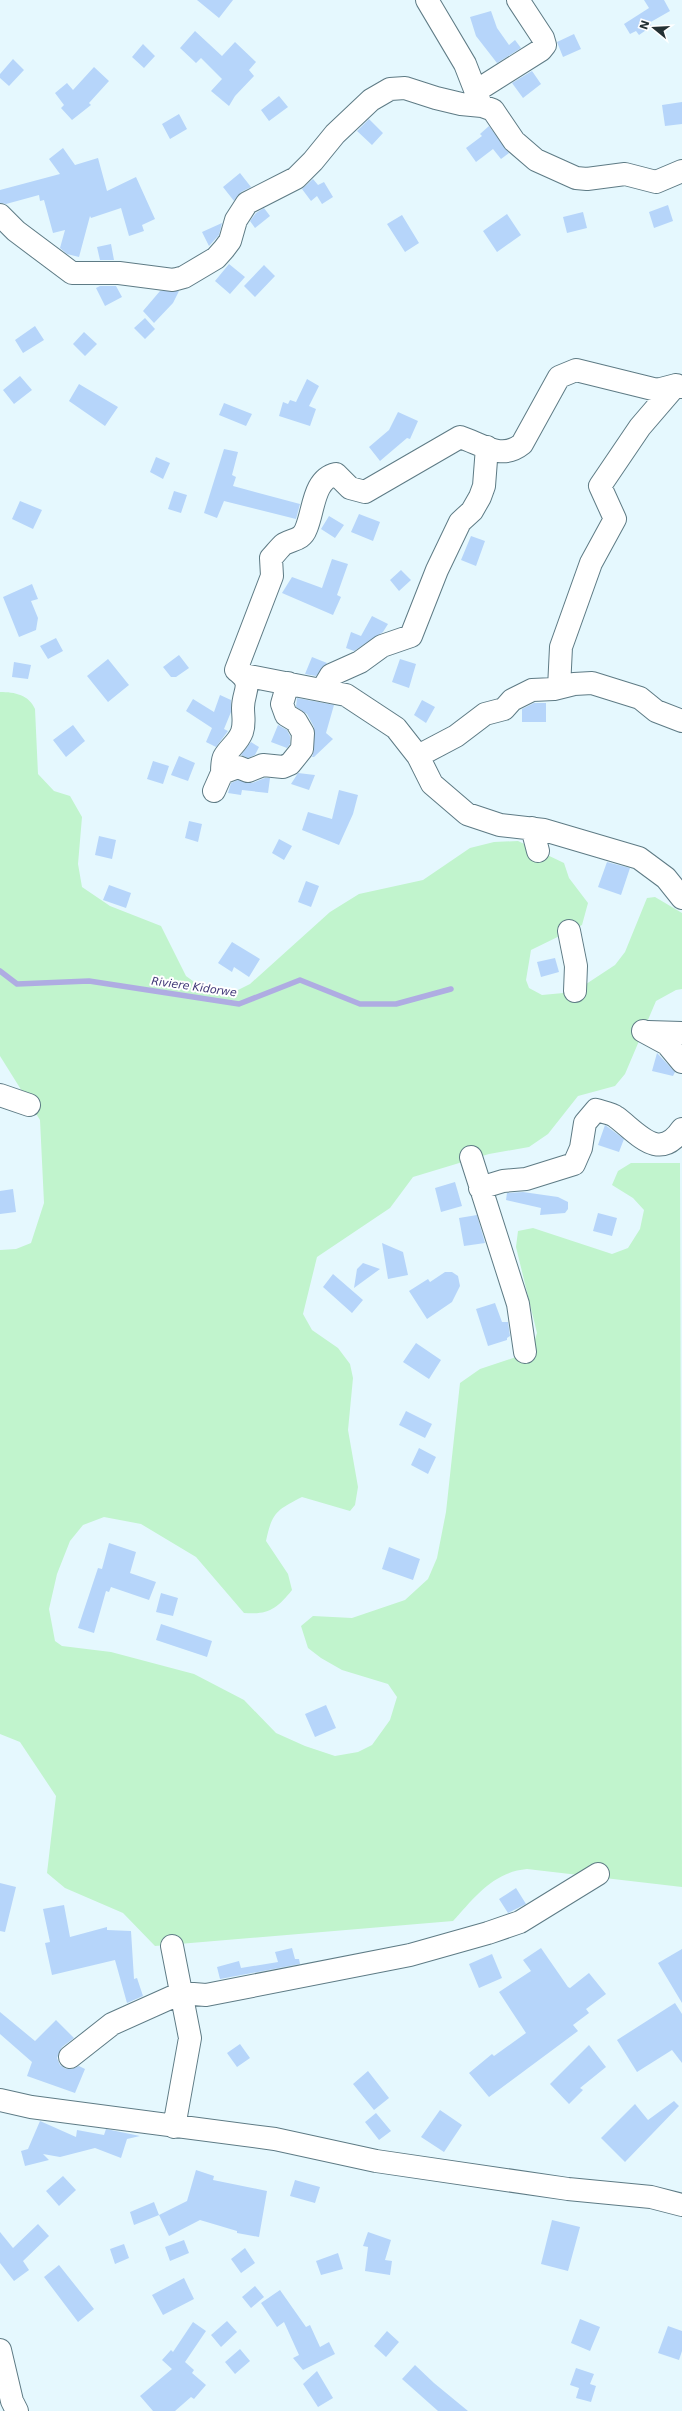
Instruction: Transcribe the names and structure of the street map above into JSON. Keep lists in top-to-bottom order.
{
  "water": ["Riviere Kidorwe"],
  "north": "left"
}
